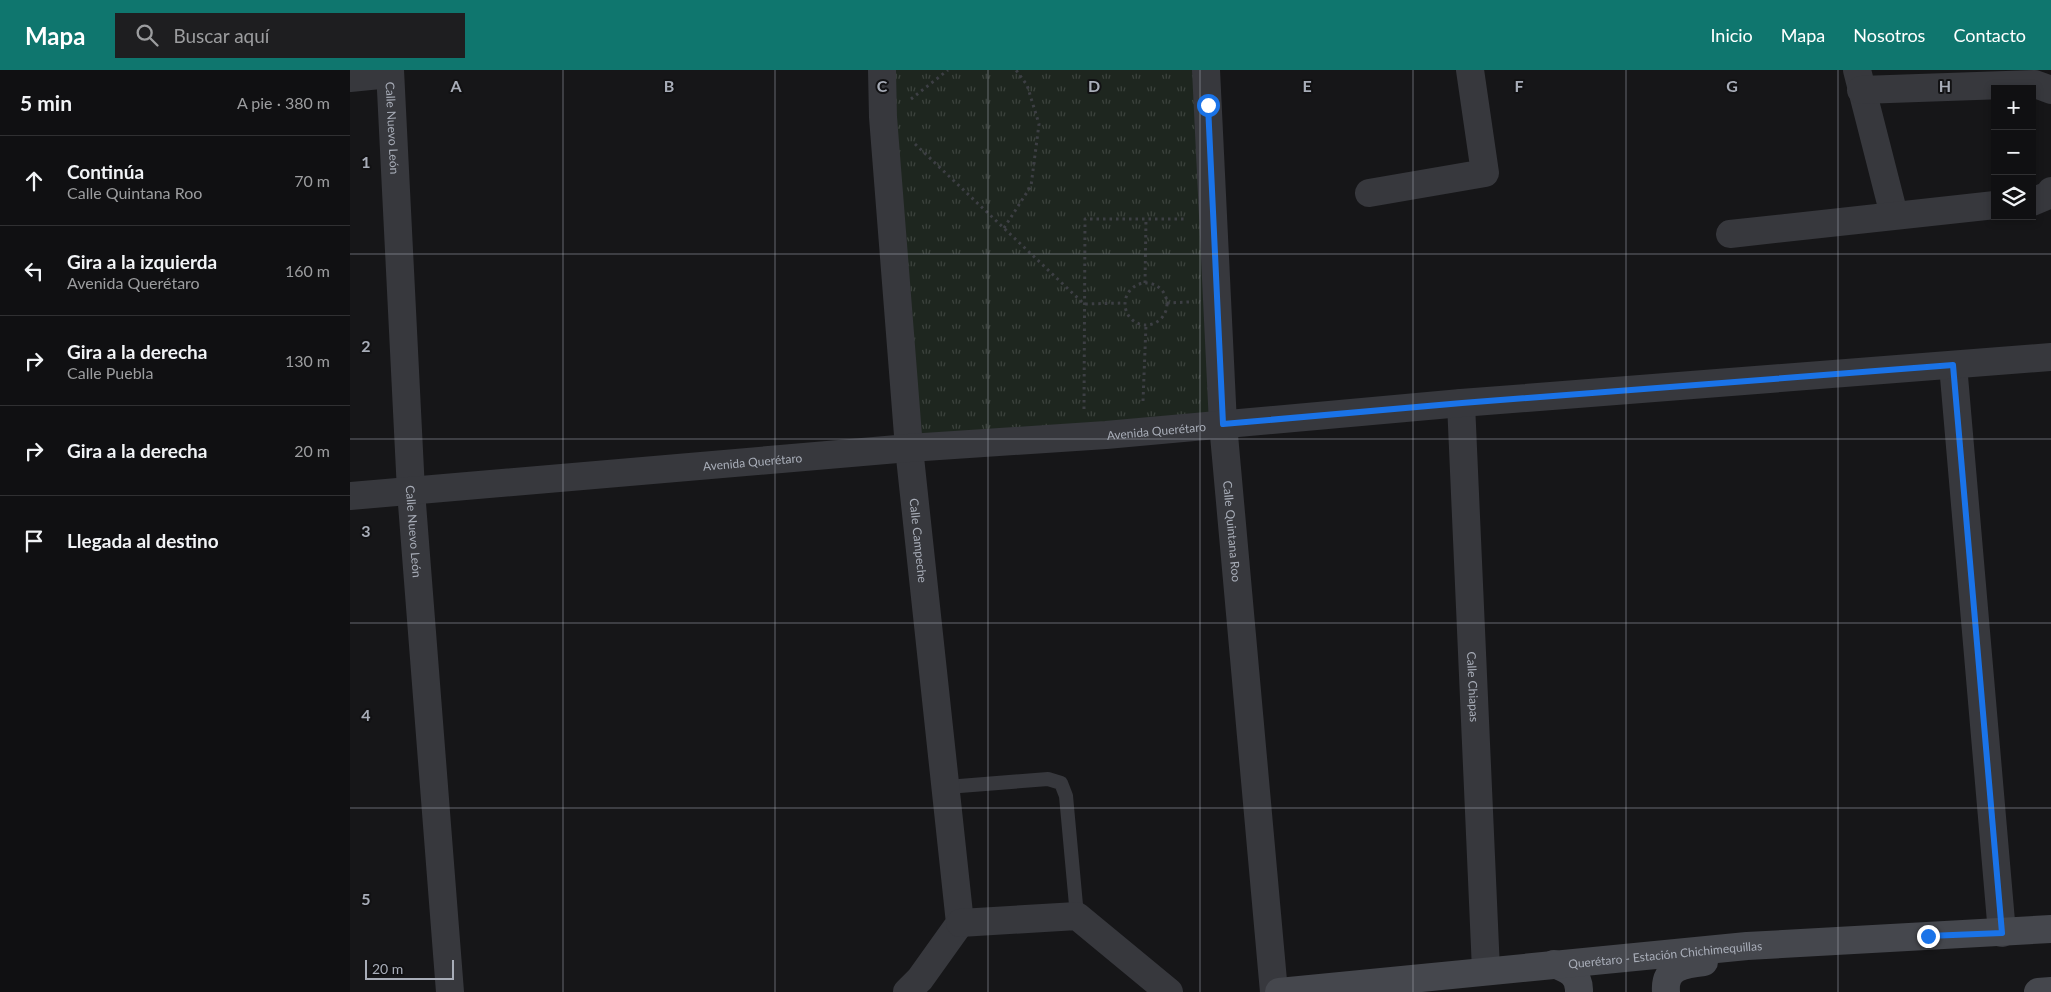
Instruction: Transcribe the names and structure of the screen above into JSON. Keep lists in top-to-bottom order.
{
  "streets": {
    "main road": ["Querétaro - Estación Chichimequillas"],
    "street": [
      "Calle Nuevo León",
      "Avenida Querétaro",
      "Calle Quintana Roo",
      "Calle Campeche",
      "Calle Chiapas"
    ]
  },
  "crossings": [
    ["Calle Nuevo León", "Avenida Querétaro"],
    ["Avenida Querétaro", "Calle Quintana Roo"],
    ["Avenida Querétaro", "Calle Campeche"],
    ["Avenida Querétaro", "Calle Chiapas"],
    ["Calle Chiapas", "Querétaro - Estación Chichimequillas"]
  ],
  "scale_bar": "20 m",
  "page": {
    "header": "Mapa",
    "search": "Buscar aquí",
    "nav": [
      "Inicio",
      "Mapa",
      "Nosotros",
      "Contacto"
    ],
    "heading": ["5 min", "A pie · 380 m"],
    "map_buttons": ["+", "−"],
    "list": [
      ["Continúa", "Calle Quintana Roo", "70 m"],
      ["Gira a la izquierda", "Avenida Querétaro", "160 m"],
      ["Gira a la derecha", "Calle Puebla", "130 m"],
      ["Gira a la derecha", "20 m"],
      "Llegada al destino"
    ],
    "scale": "20 m"
  },
  "grid": {
    "columns": [
      "A",
      "B",
      "C",
      "D",
      "E",
      "F",
      "G",
      "H"
    ],
    "rows": [
      "1",
      "2",
      "3",
      "4",
      "5"
    ]
  }
}
